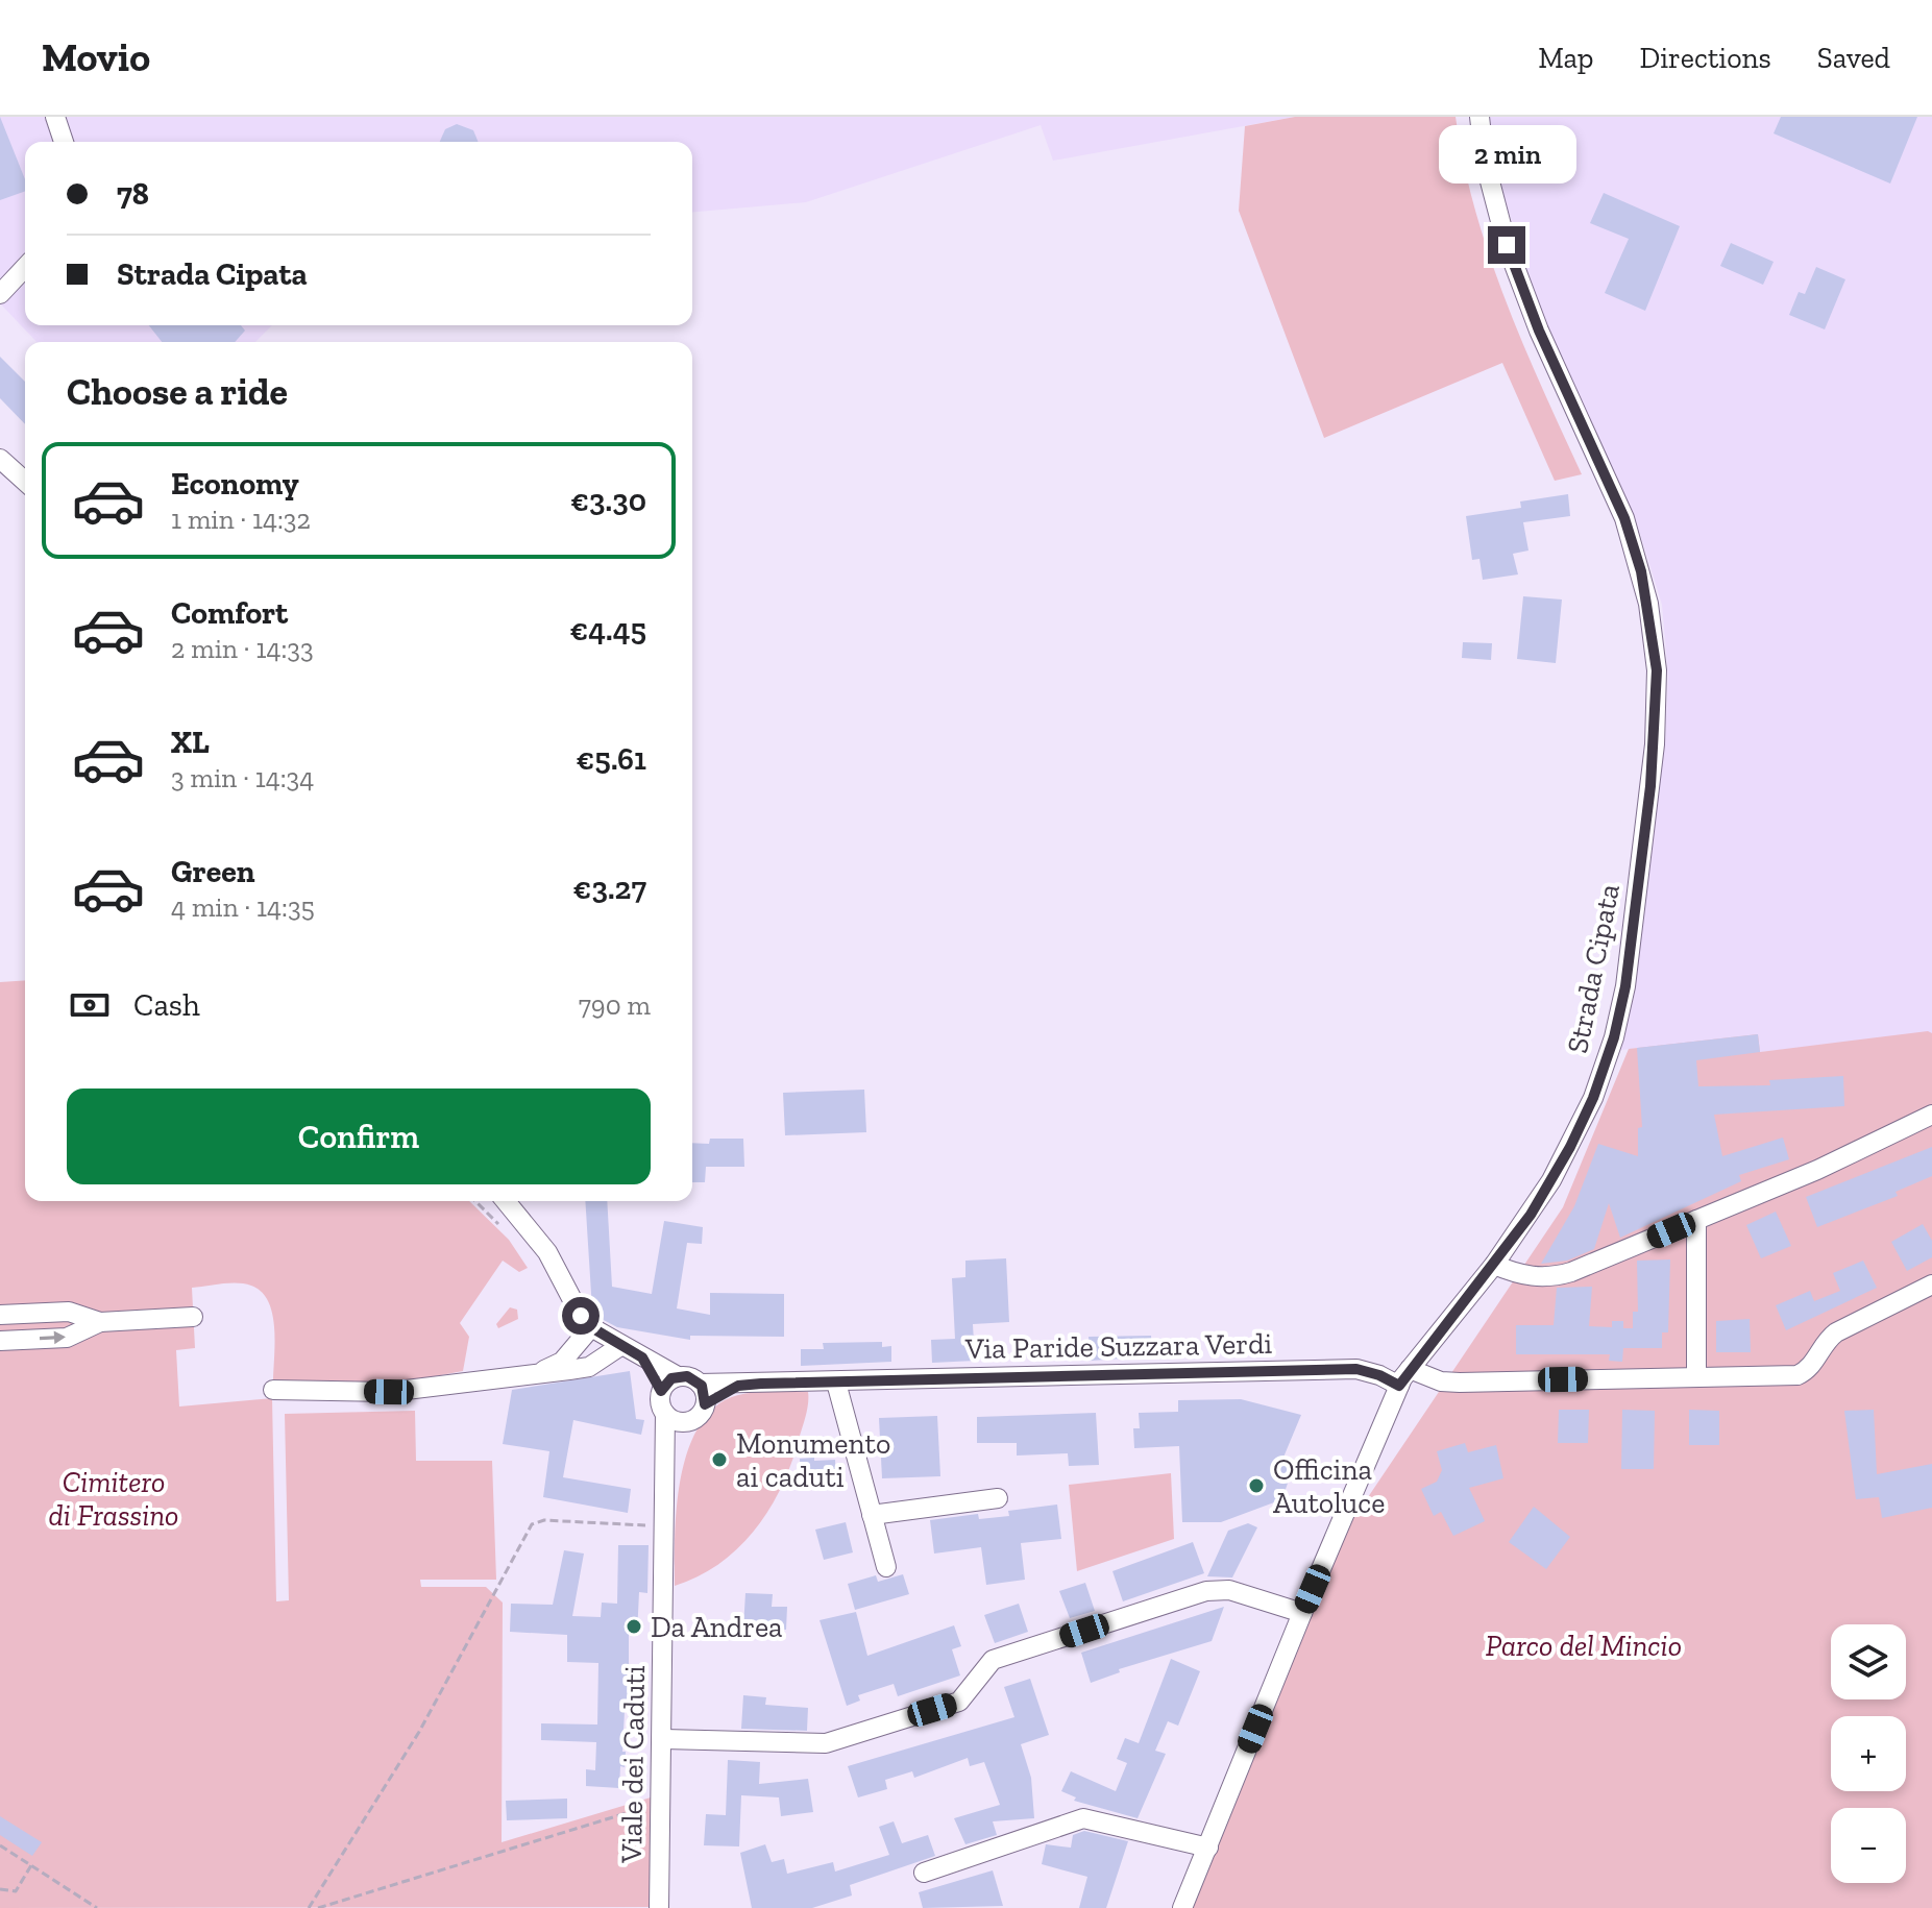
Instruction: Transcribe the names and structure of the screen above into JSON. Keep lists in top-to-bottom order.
{
  "streets": {
    "street": ["Strada Cipata", "Via Paride Suzzara Verdi", "Viale dei Caduti"]
  },
  "crossings": [
    ["Strada Cipata", "Via Paride Suzzara Verdi"],
    ["Via Paride Suzzara Verdi", "Viale dei Caduti"]
  ],
  "parks": ["Cimitero di Frassino", "Parco del Mincio"],
  "places": ["Monumento ai caduti", "Officina Autoluce", "Da Andrea"],
  "page": {
    "header": "Movio",
    "nav": ["Map", "Directions", "Saved"],
    "bubble": "2 min",
    "banner": ["78", "Strada Cipata"],
    "heading": "Choose a ride",
    "list": [
      {
        "name": "Economy",
        "note": "1 min · 14:32",
        "value": "€3.30"
      },
      {
        "name": "Comfort",
        "note": "2 min · 14:33",
        "value": "€4.45"
      },
      {
        "name": "XL",
        "note": "3 min · 14:34",
        "value": "€5.61"
      },
      {
        "name": "Green",
        "note": "4 min · 14:35",
        "value": "€3.27"
      }
    ],
    "pay": ["Cash", "790 m"],
    "buttons": "Confirm",
    "map_buttons": ["+", "−"]
  }
}
